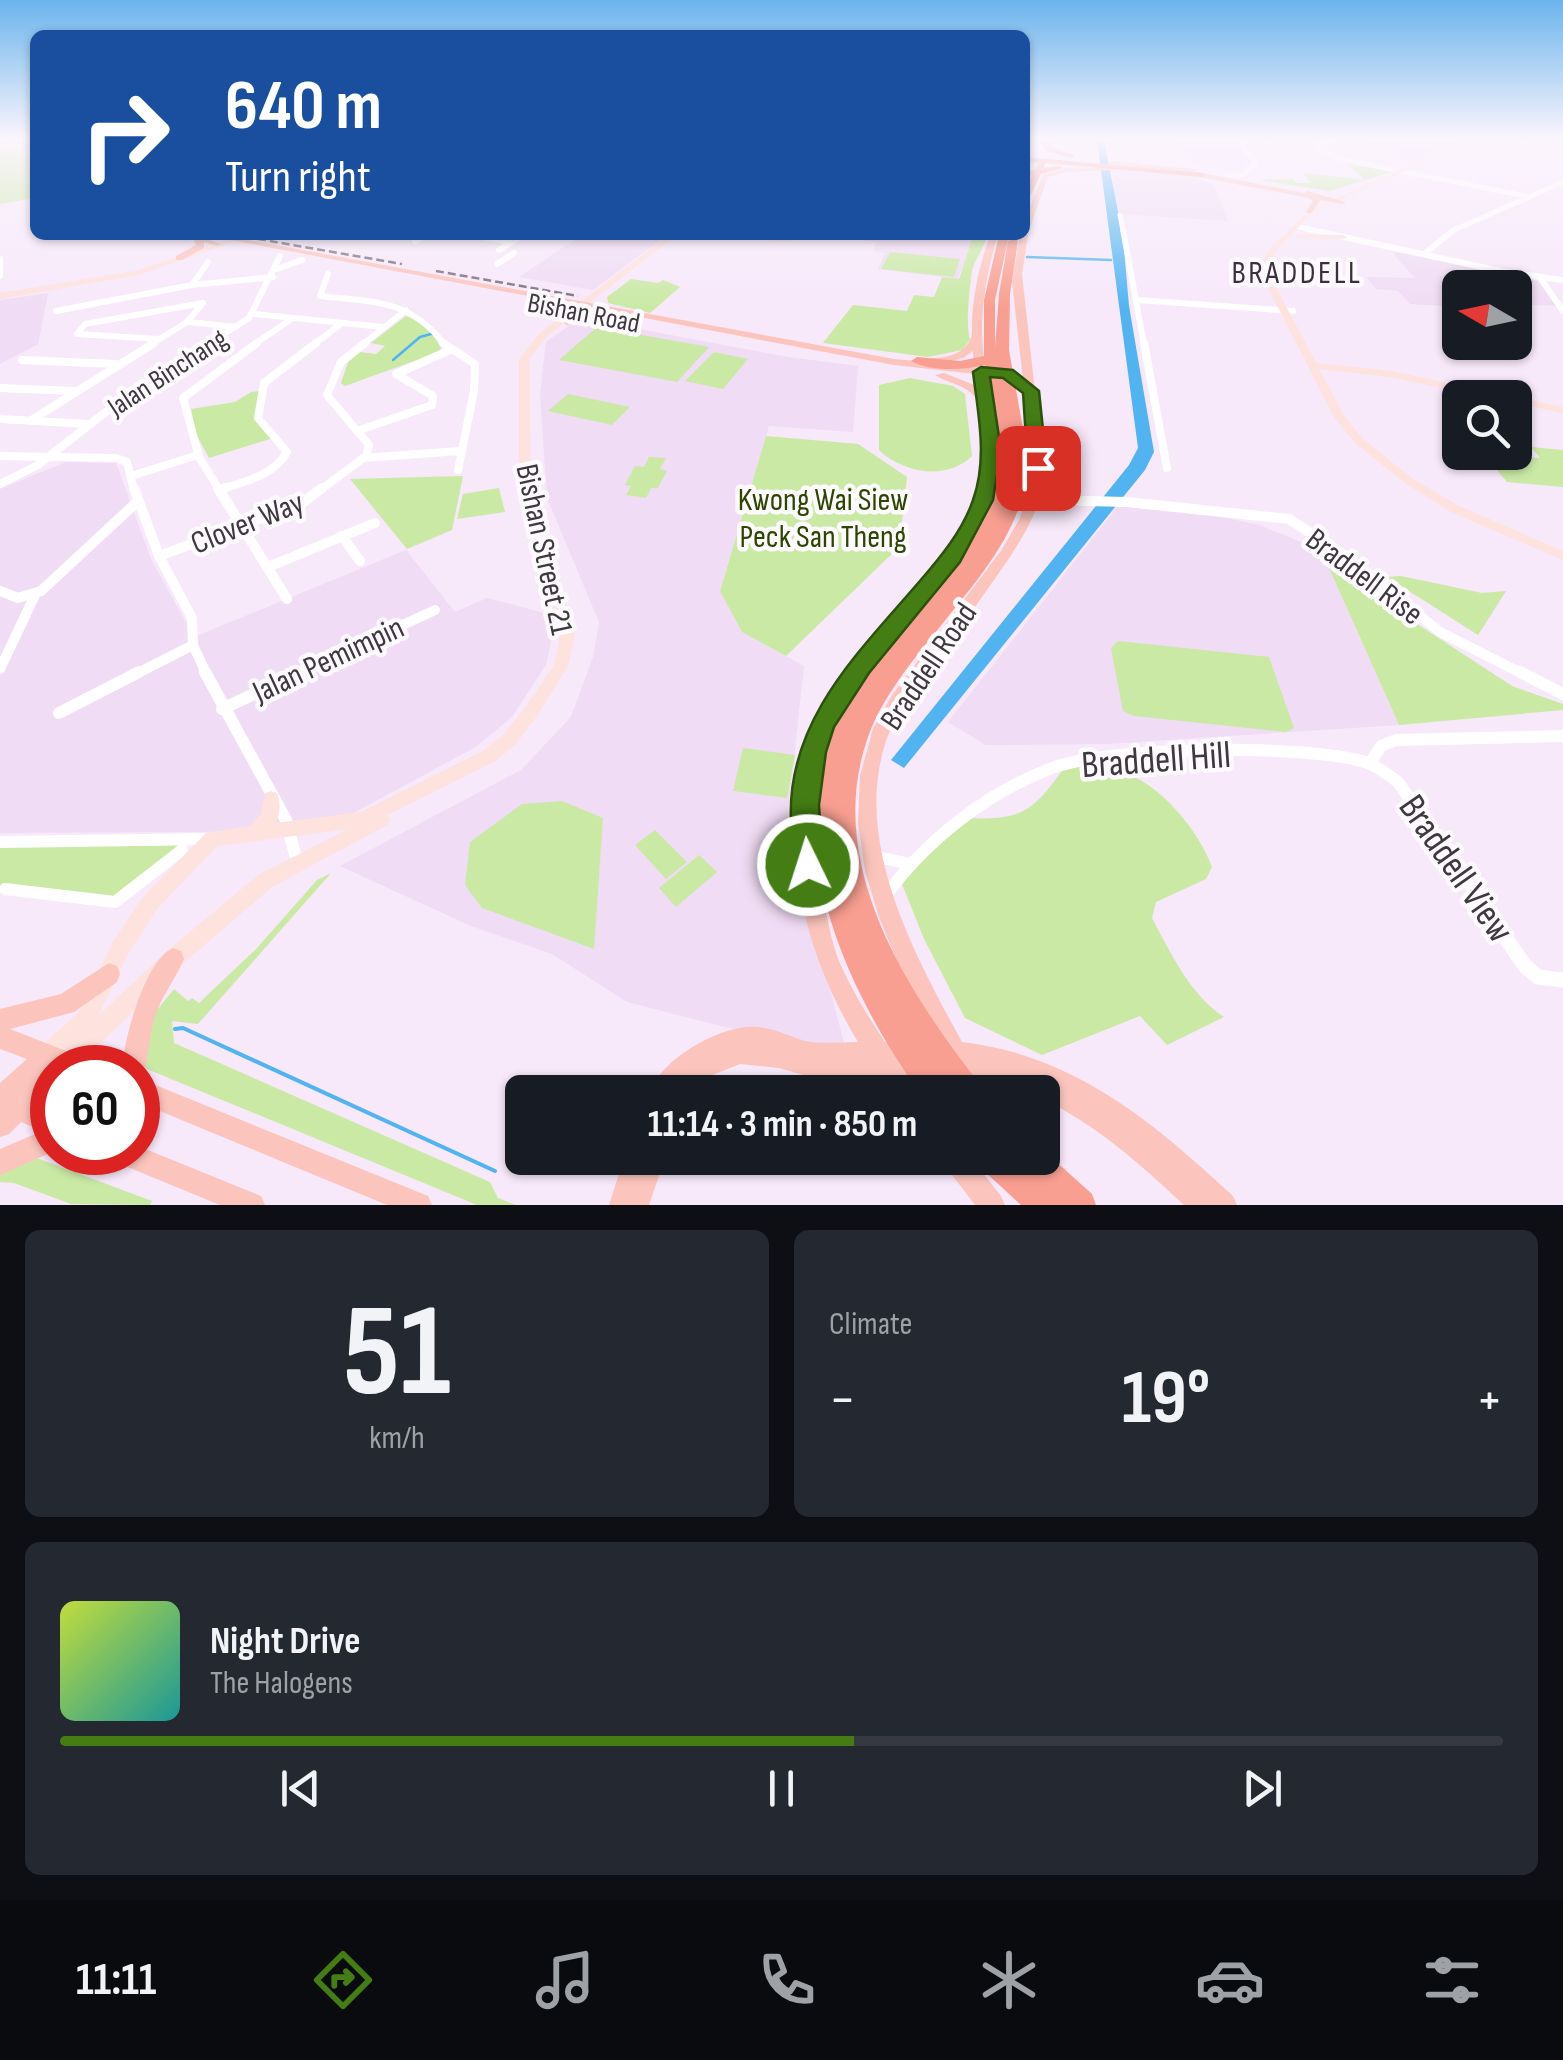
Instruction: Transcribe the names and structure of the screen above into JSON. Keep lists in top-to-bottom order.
{
  "streets": {
    "highway": ["Braddell Road"],
    "main road": ["Bishan Road"],
    "street": [
      "Jalan Binchang",
      "Clover Way",
      "Bishan Street 21",
      "Braddell Rise",
      "Jalan Pemimpin",
      "Braddell Hill",
      "Braddell View"
    ]
  },
  "crossings": [
    ["Bishan Road", "Jalan Binchang"],
    ["Bishan Road", "Bishan Street 21"],
    ["Bishan Road", "Braddell Road"],
    ["Clover Way", "Jalan Pemimpin"],
    ["Bishan Street 21", "Jalan Pemimpin"],
    ["Braddell Rise", "Braddell Road"],
    ["Braddell Road", "Braddell Hill"],
    ["Braddell Hill", "Braddell View"]
  ],
  "districts": ["BRADDELL"],
  "parks": ["Kwong Wai Siew Peck San Theng"],
  "north": "left",
  "page": {
    "turn": ["640 m", "Turn right"],
    "limit": "60",
    "trip": "11:14 · 3 min · 850 m",
    "tile": [
      ["51", "km/h"],
      "Climate"
    ],
    "heat": ["−", "19°", "+"],
    "song": ["Night Drive", "The Halogens"],
    "tabs": "11:11"
  }
}
